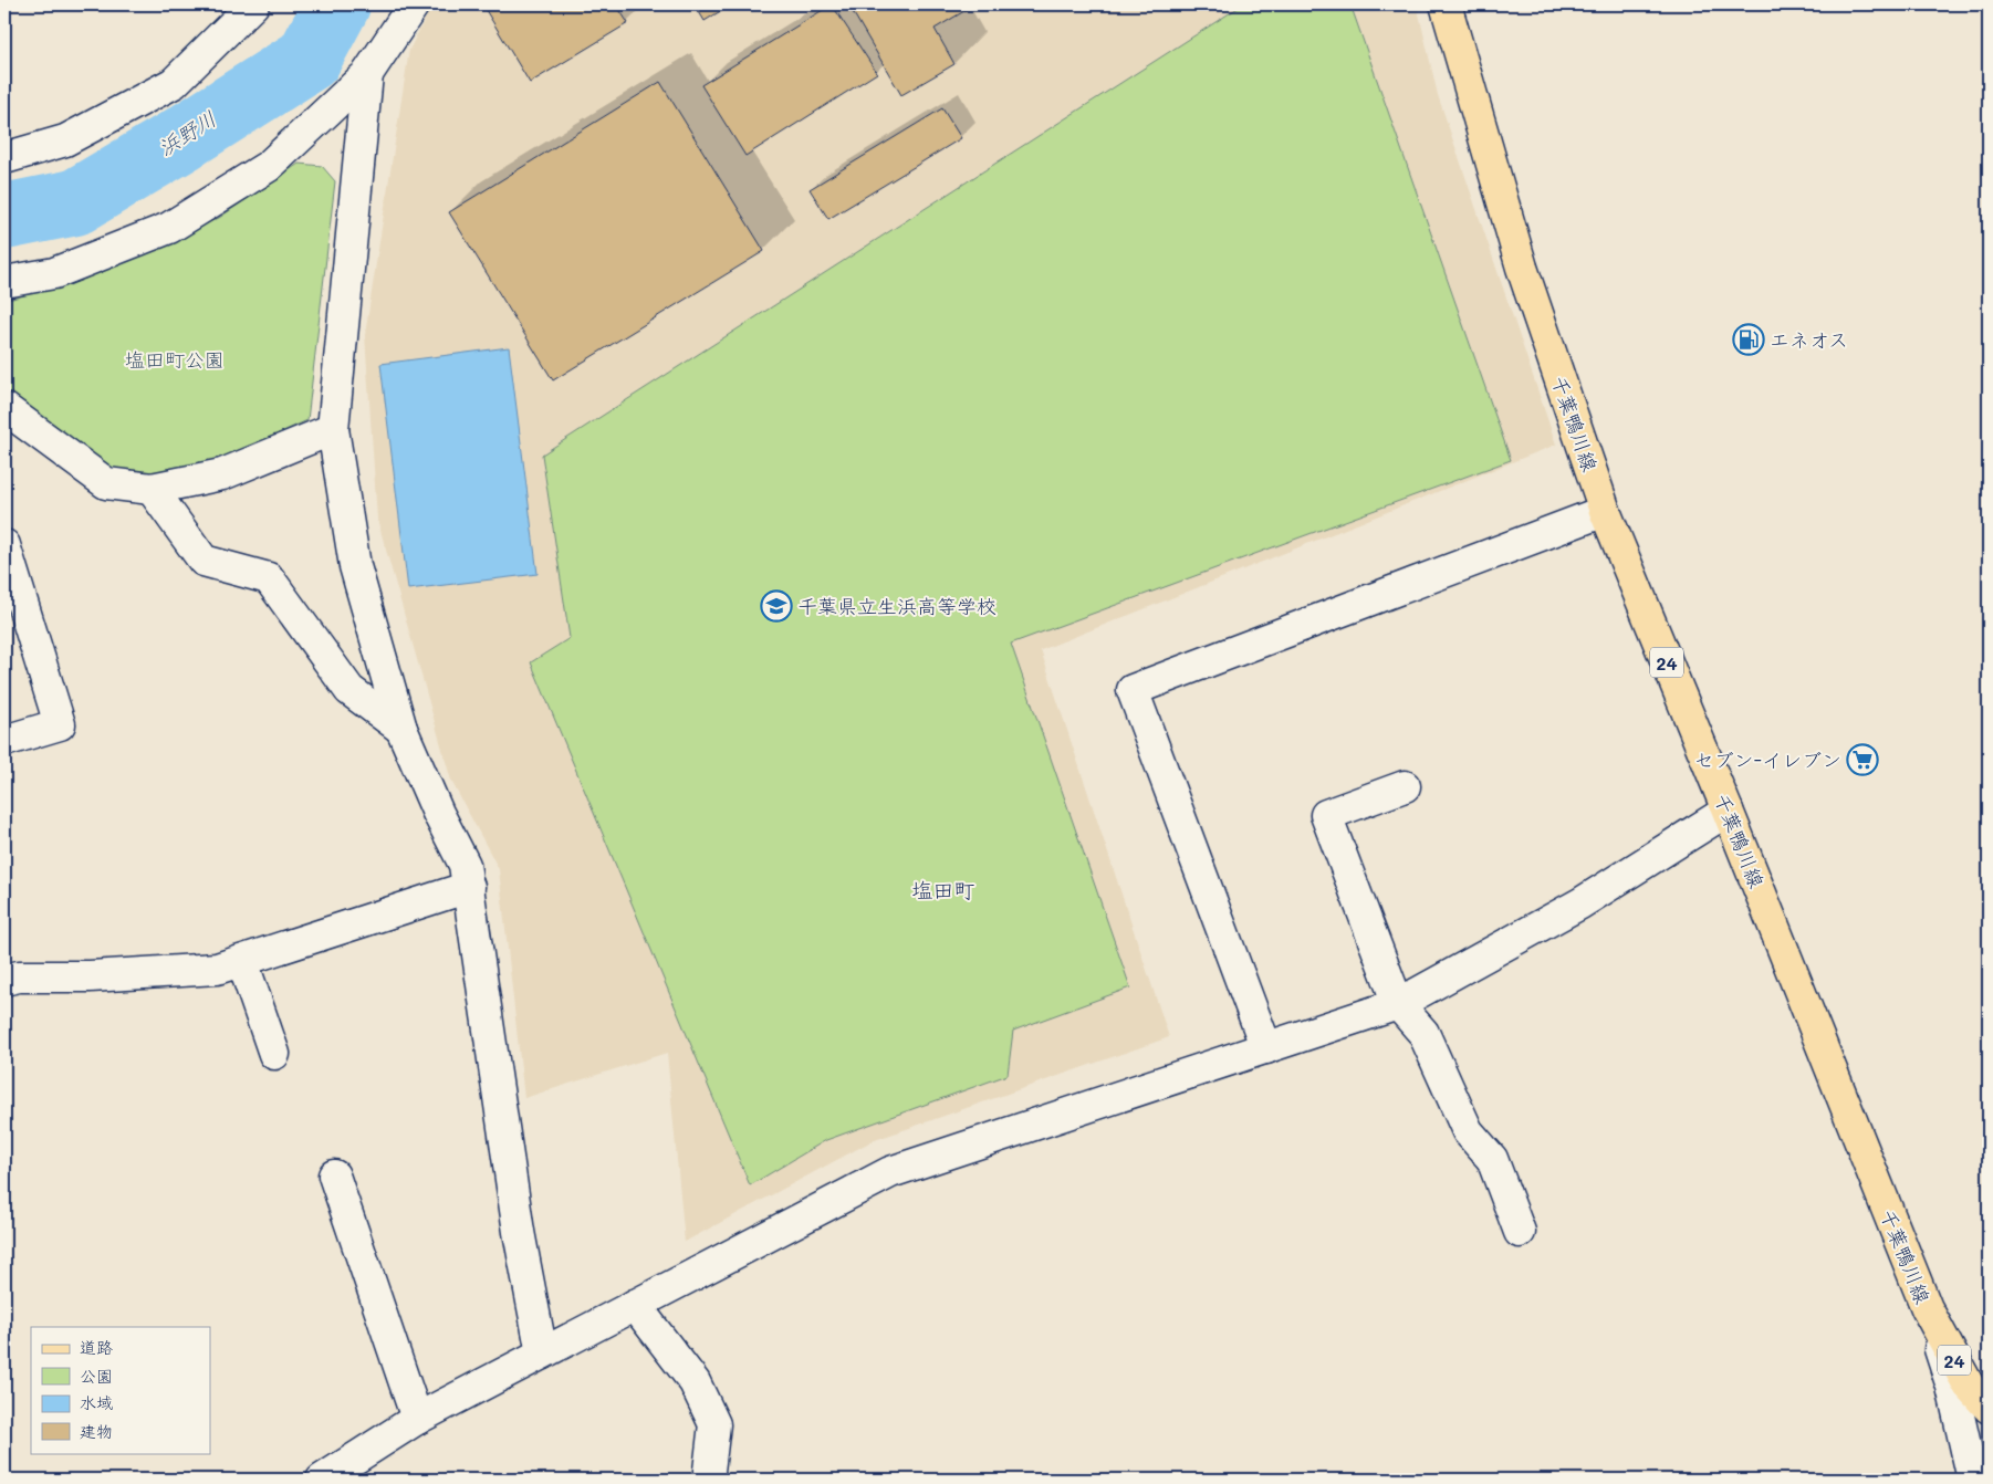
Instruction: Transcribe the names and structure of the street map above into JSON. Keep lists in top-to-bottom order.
{
  "streets": {
    "main road": ["千葉鴨川線", "24"]
  },
  "districts": ["塩田町"],
  "water": ["浜野川"],
  "parks": ["塩田町公園"],
  "places": {
    "fuel station": ["エネオス"],
    "school or university": ["千葉県立生浜高等学校"],
    "supermarket": ["セブン-イレブン"]
  },
  "legend": [
    "道路",
    "公園",
    "水域",
    "建物"
  ]
}
